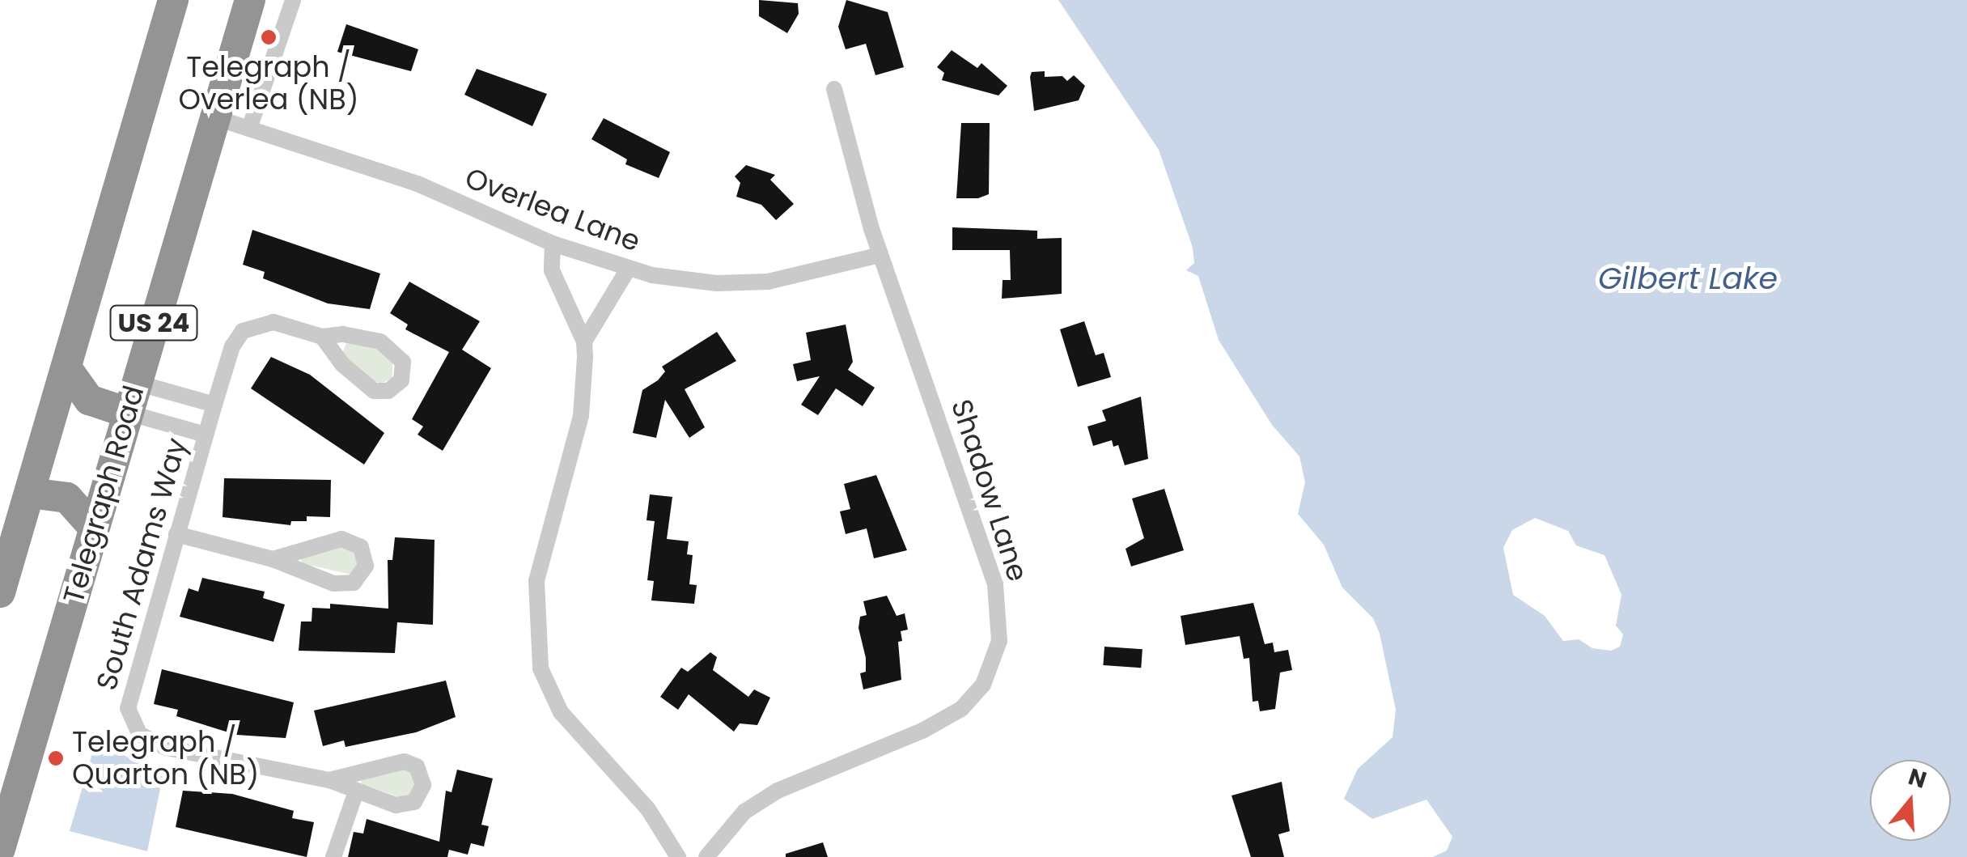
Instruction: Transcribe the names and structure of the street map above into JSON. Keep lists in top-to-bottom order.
{
  "streets": {
    "highway": ["US 24", "Telegraph Road"],
    "street": ["Overlea Lane", "Shadow Lane", "South Adams Way"]
  },
  "crossings": [
    ["Overlea Lane", "Shadow Lane"],
    ["Overlea Lane", "Telegraph Road"]
  ],
  "water": ["Gilbert Lake"],
  "places": ["Telegraph / Overlea (NB)", "Telegraph / Quarton (NB)"],
  "north": "top"
}
